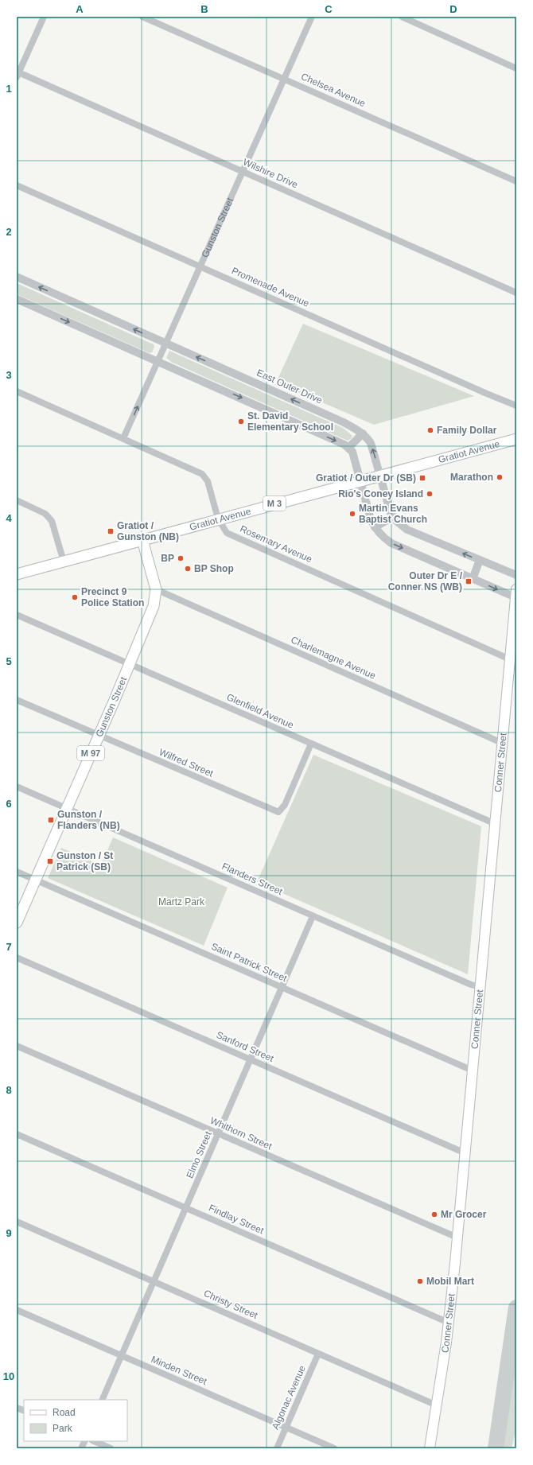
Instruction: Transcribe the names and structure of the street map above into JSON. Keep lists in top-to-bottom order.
{
  "streets": {
    "main road": [
      "Gunston Street",
      "Gratiot Avenue",
      "M 3",
      "M 97",
      "Conner Street"
    ],
    "street": [
      "Chelsea Avenue",
      "Wilshire Drive",
      "Promenade Avenue",
      "East Outer Drive",
      "Rosemary Avenue",
      "Charlemagne Avenue",
      "Glenfield Avenue",
      "Wilfred Street",
      "Flanders Street",
      "Saint Patrick Street",
      "Sanford Street",
      "Whithorn Street",
      "Elmo Street",
      "Findlay Street",
      "Christy Street",
      "Minden Street",
      "Algonac Avenue"
    ]
  },
  "crossings": [
    ["Chelsea Avenue", "Gunston Street"],
    ["Wilshire Drive", "Gunston Street"],
    ["Gunston Street", "Promenade Avenue"],
    ["Gunston Street", "East Outer Drive"],
    ["Gunston Street", "Gratiot Avenue"],
    ["Gunston Street", "Rosemary Avenue"],
    ["Gunston Street", "Charlemagne Avenue"],
    ["Gunston Street", "Glenfield Avenue"],
    ["Gunston Street", "Wilfred Street"],
    ["Gunston Street", "Flanders Street"],
    ["Gunston Street", "Saint Patrick Street"],
    ["East Outer Drive", "Gratiot Avenue"],
    ["Gratiot Avenue", "Rosemary Avenue"],
    ["Rosemary Avenue", "Conner Street"],
    ["Charlemagne Avenue", "Conner Street"],
    ["Glenfield Avenue", "Wilfred Street"],
    ["Glenfield Avenue", "Conner Street"],
    ["Conner Street", "Flanders Street"],
    ["Conner Street", "Saint Patrick Street"],
    ["Conner Street", "Sanford Street"],
    ["Conner Street", "Whithorn Street"],
    ["Conner Street", "Findlay Street"],
    ["Conner Street", "Christy Street"],
    ["Flanders Street", "Elmo Street"],
    ["Saint Patrick Street", "Elmo Street"],
    ["Sanford Street", "Elmo Street"],
    ["Whithorn Street", "Elmo Street"],
    ["Elmo Street", "Findlay Street"],
    ["Elmo Street", "Christy Street"],
    ["Elmo Street", "Minden Street"],
    ["Christy Street", "Algonac Avenue"],
    ["Minden Street", "Algonac Avenue"]
  ],
  "parks": ["Martz Park"],
  "places": {
    "other": [
      "St. David Elementary School",
      "Family Dollar",
      "Marathon",
      "Rio's Coney Island",
      "Martin Evans Baptist Church",
      "BP",
      "BP Shop",
      "Precinct 9 Police Station",
      "Mr Grocer",
      "Mobil Mart"
    ],
    "transit": [
      "Gratiot / Outer Dr (SB)",
      "Gratiot / Gunston (NB)",
      "Outer Dr E / Conner NS (WB)",
      "Gunston / Flanders (NB)",
      "Gunston / St Patrick (SB)"
    ]
  },
  "legend": ["Road", "Park"],
  "grid": {
    "columns": [
      "A",
      "B",
      "C",
      "D"
    ],
    "rows": [
      "1",
      "2",
      "3",
      "4",
      "5",
      "6",
      "7",
      "8",
      "9",
      "10"
    ]
  }
}
